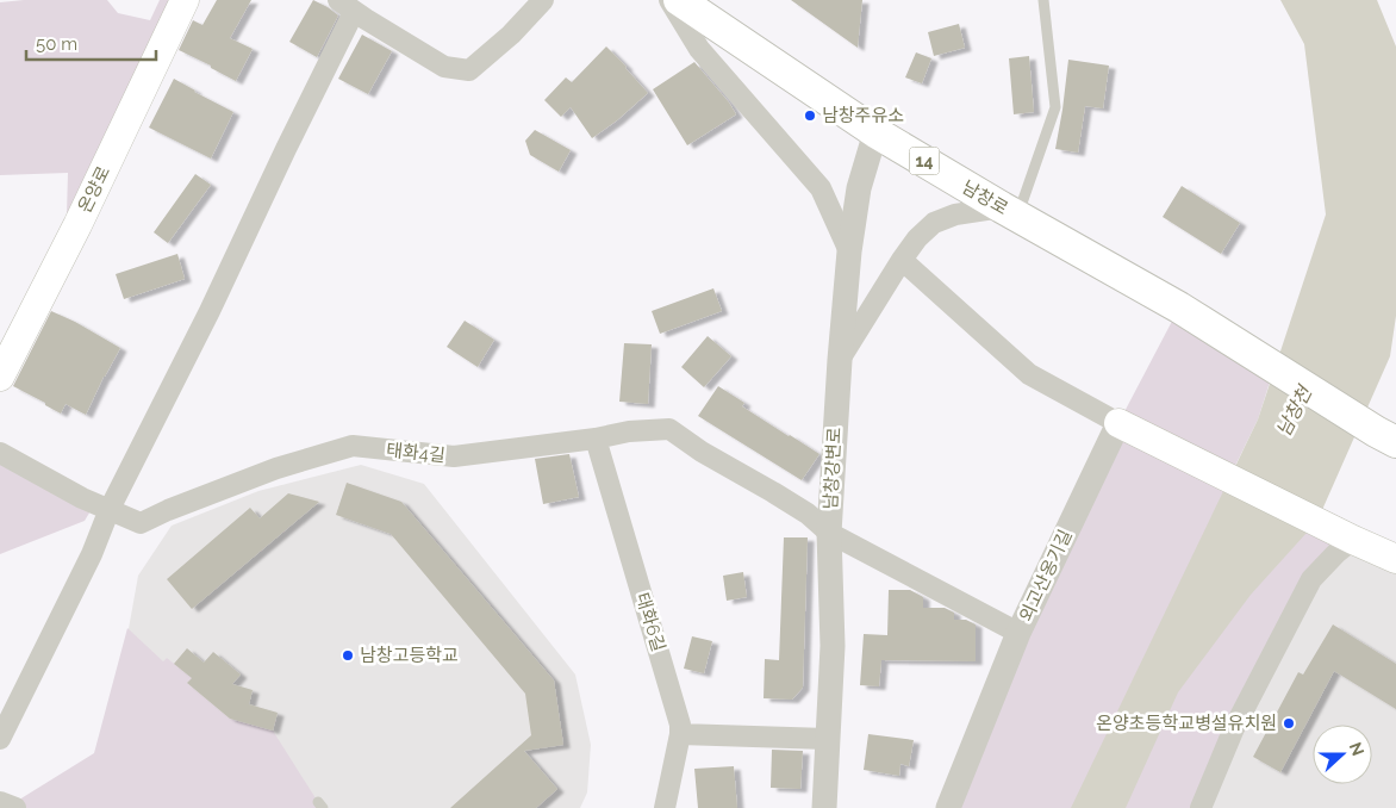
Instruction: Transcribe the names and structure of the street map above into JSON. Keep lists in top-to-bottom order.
{
  "streets": {
    "main road": ["14", "온양로", "남창로"],
    "street": [
      "태화4길",
      "남창강변로",
      "외고산옹기길",
      "태화6길"
    ]
  },
  "crossings": [
    ["남창로", "남창강변로"],
    ["태화4길", "남창강변로"],
    ["태화4길", "외고산옹기길"],
    ["태화4길", "태화6길"],
    ["남창강변로", "외고산옹기길"]
  ],
  "water": ["남창천"],
  "places": ["남창주유소", "남창고등학교", "온양초등학교병설유치원"],
  "scale_bar": "50 m",
  "north": "right"
}
